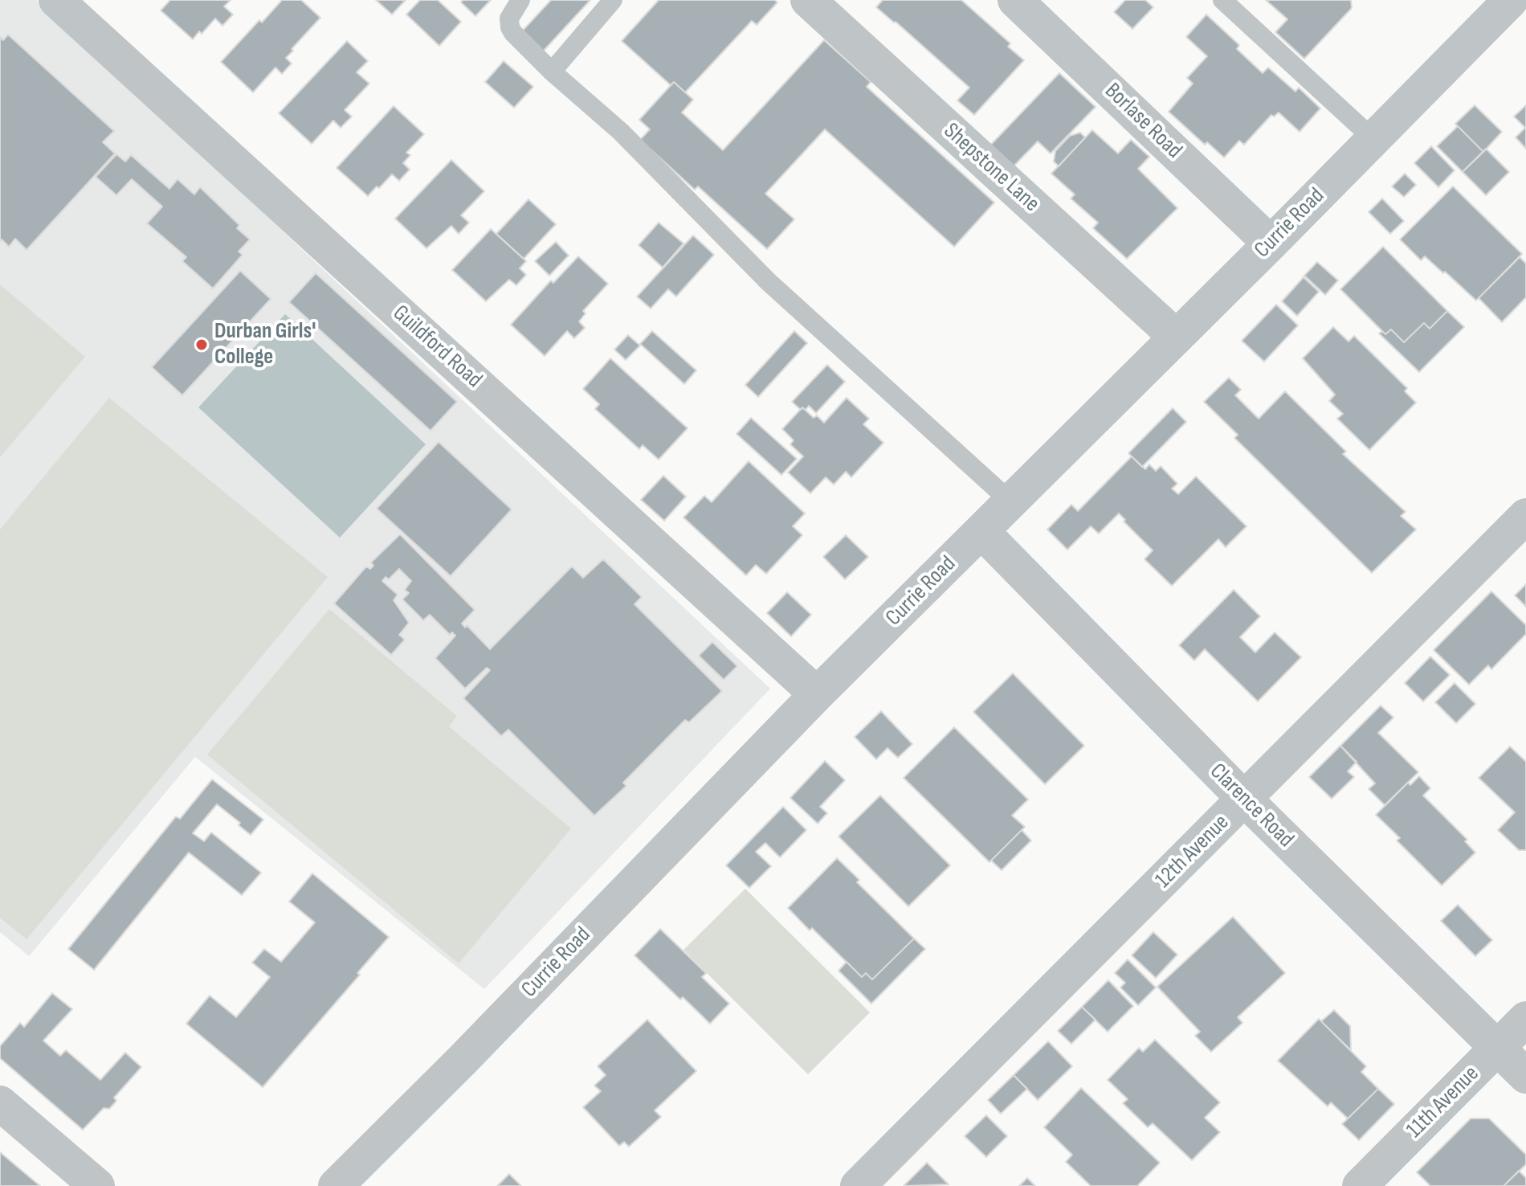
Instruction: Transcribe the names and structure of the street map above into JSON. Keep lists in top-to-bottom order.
{
  "streets": {
    "street": [
      "Borlase Road",
      "Shepstone Lane",
      "Currie Road",
      "Guildford Road",
      "Clarence Road",
      "12th Avenue",
      "11th Avenue"
    ]
  },
  "crossings": [
    ["Borlase Road", "Currie Road"],
    ["Shepstone Lane", "Currie Road"],
    ["Currie Road", "Guildford Road"],
    ["Currie Road", "Clarence Road"],
    ["Clarence Road", "12th Avenue"],
    ["Clarence Road", "11th Avenue"]
  ],
  "places": ["Durban Girls' College"]
}
